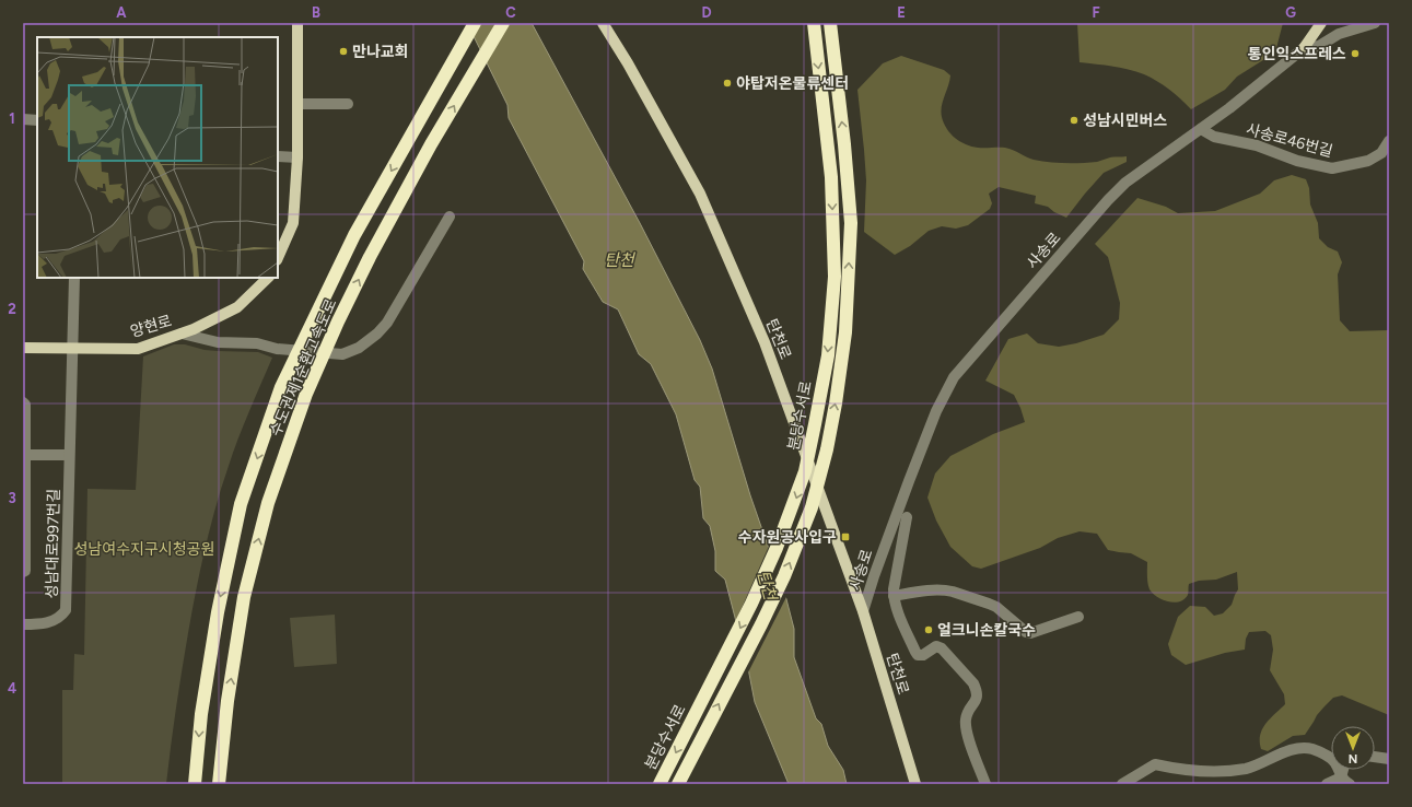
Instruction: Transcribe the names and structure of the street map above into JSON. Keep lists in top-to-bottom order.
{
  "streets": {
    "highway": ["수도권제1순환고속도로", "분당수서로"],
    "main road": ["양현로", "탄천로"],
    "street": ["사송로46번길", "사송로", "성남대로997번길"]
  },
  "crossings": [
    ["사송로46번길", "사송로"],
    ["사송로", "탄천로"],
    ["양현로", "성남대로997번길"]
  ],
  "water": ["탄천"],
  "parks": ["성남여수지구시청공원"],
  "places": {
    "other": [
      "만나교회",
      "통인익스프레스",
      "야탑저온물류센터",
      "성남시민버스",
      "얼크니손칼국수"
    ],
    "transit": ["수자원공사입구"]
  },
  "north": "bottom",
  "grid": {
    "columns": [
      "A",
      "B",
      "C",
      "D",
      "E",
      "F",
      "G"
    ],
    "rows": [
      "1",
      "2",
      "3",
      "4"
    ]
  }
}
